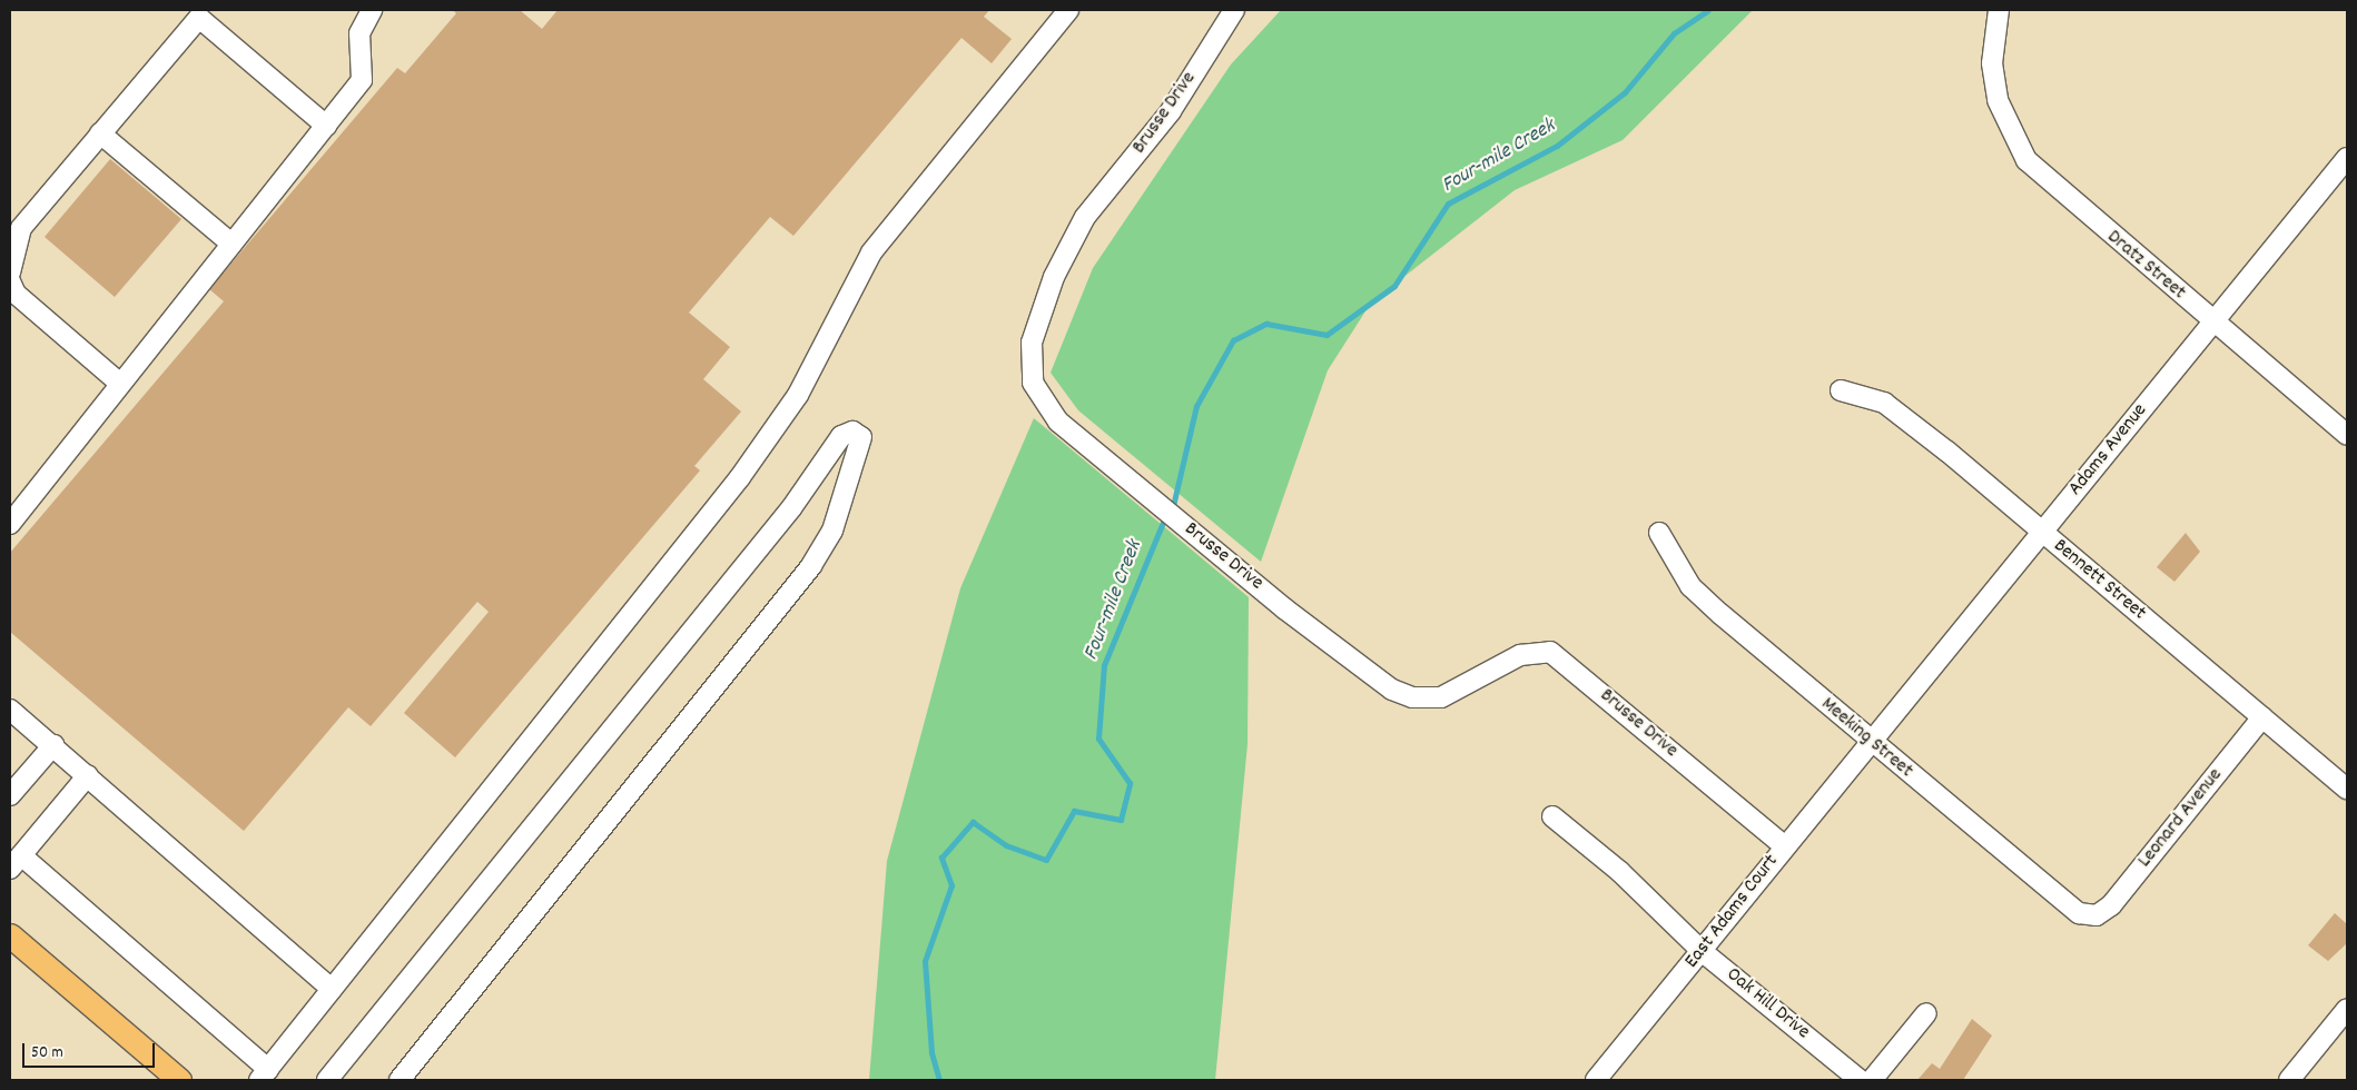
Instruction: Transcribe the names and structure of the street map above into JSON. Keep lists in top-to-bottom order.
{
  "streets": {
    "street": [
      "Brusse Drive",
      "Dratz Street",
      "Adams Avenue",
      "Bennett Street",
      "Meeking Street",
      "Leonard Avenue",
      "East Adams Court",
      "Oak Hill Drive"
    ]
  },
  "crossings": [
    ["Brusse Drive", "East Adams Court"],
    ["Dratz Street", "Adams Avenue"],
    ["Adams Avenue", "Bennett Street"],
    ["Adams Avenue", "Meeking Street"],
    ["Adams Avenue", "East Adams Court"],
    ["Bennett Street", "Leonard Avenue"],
    ["Meeking Street", "Leonard Avenue"],
    ["Meeking Street", "East Adams Court"],
    ["East Adams Court", "Oak Hill Drive"]
  ],
  "water": ["Four-mile Creek"],
  "scale_bar": "50 m"
}
